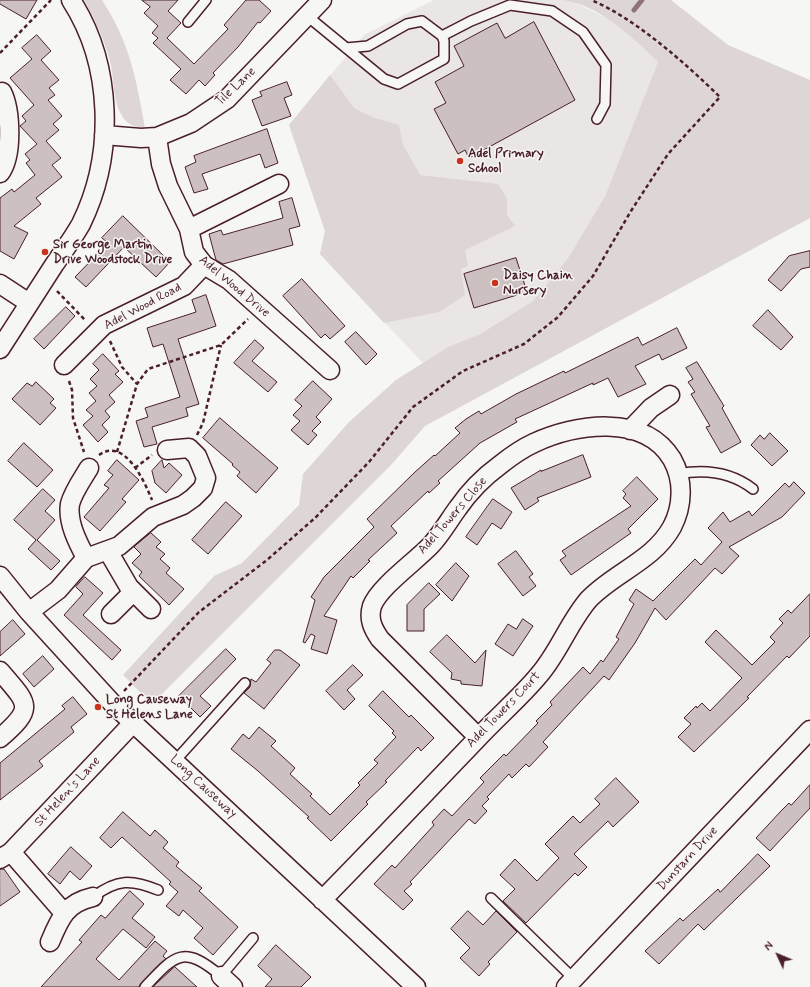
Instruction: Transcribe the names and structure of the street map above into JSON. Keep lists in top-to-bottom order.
{
  "streets": {
    "street": [
      "Tile Lane",
      "Adel Wood Drive",
      "Adel Wood Road",
      "Adel Towers Close",
      "Adel Towers Court",
      "Long Causeway",
      "St Helen's Lane",
      "Dunstarn Drive"
    ]
  },
  "crossings": [
    ["Tile Lane", "Adel Wood Drive"],
    ["Adel Wood Drive", "Adel Wood Road"],
    ["Adel Towers Close", "Adel Towers Court"],
    ["Adel Towers Court", "Long Causeway"],
    ["Long Causeway", "St Helen's Lane"]
  ],
  "places": [
    "Adel Primary School",
    "Sir George Martin Drive Woodstock Drive",
    "Daisy Chain Nursery",
    "Long Causeway St Helens Lane"
  ],
  "north": "top left"
}
